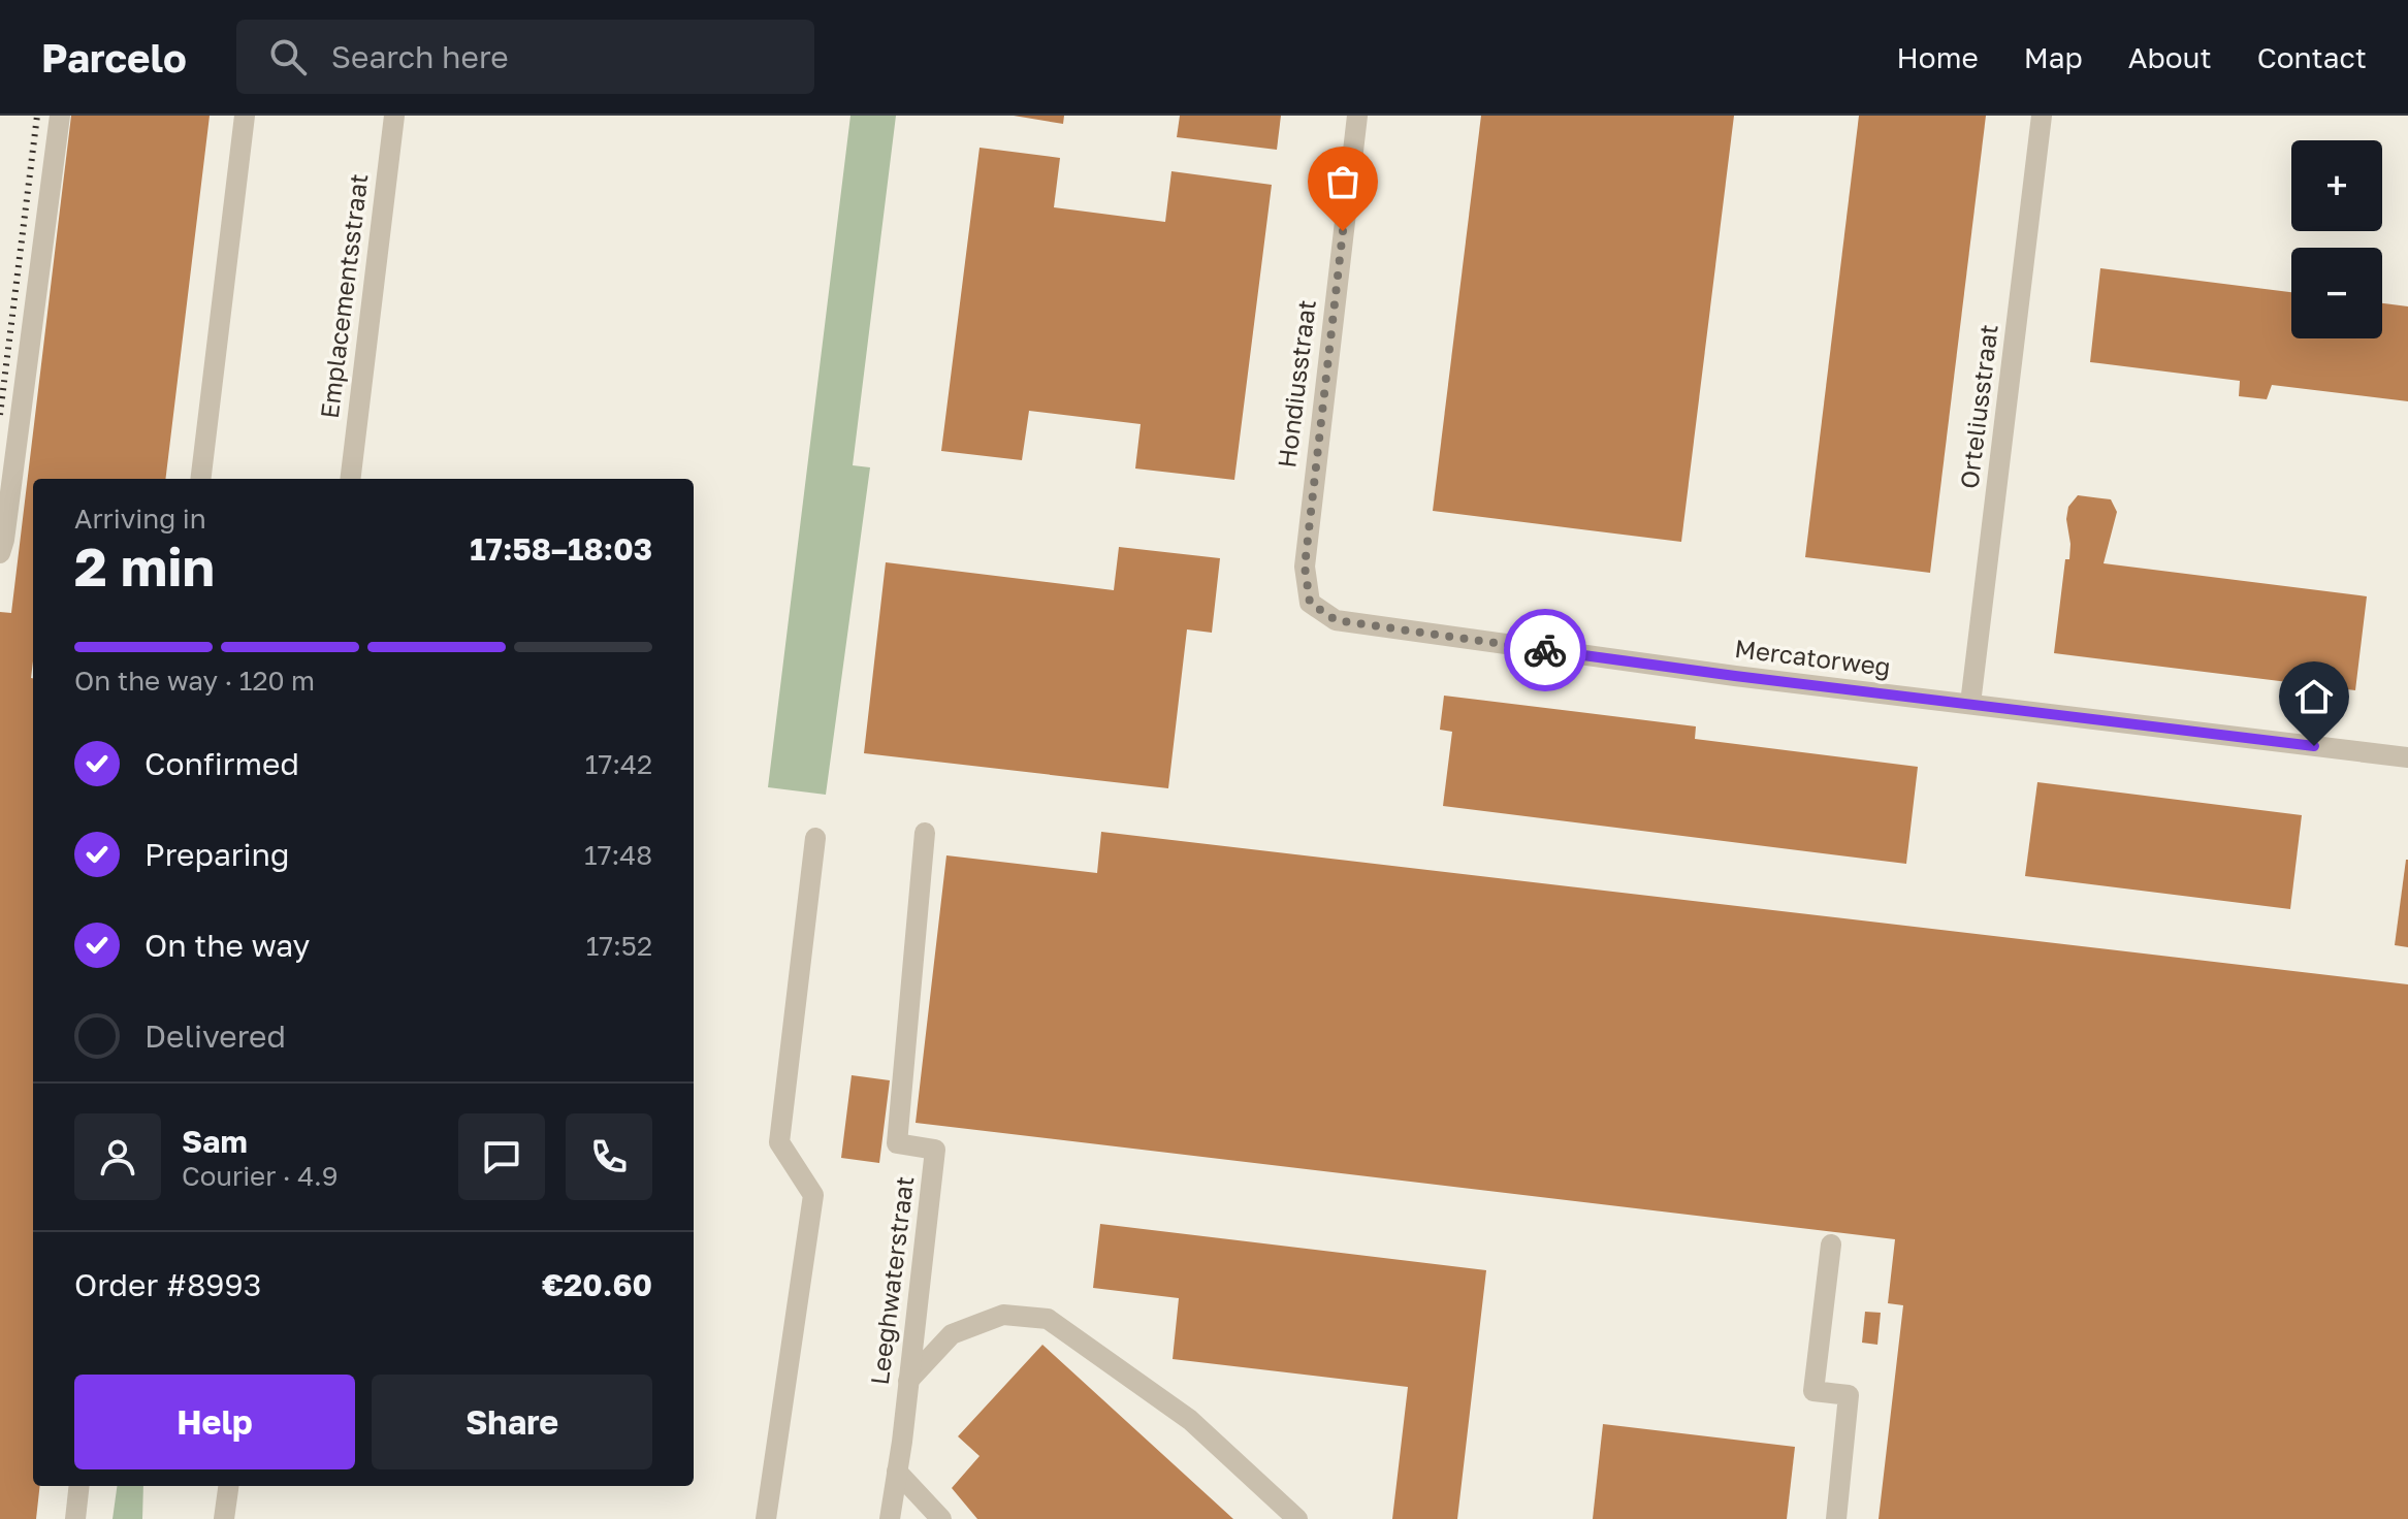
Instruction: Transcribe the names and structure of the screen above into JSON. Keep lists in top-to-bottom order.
{
  "streets": {
    "street": [
      "Emplacementsstraat",
      "Hondiusstraat",
      "Orteliusstraat",
      "Mercatorweg",
      "Leeghwaterstraat"
    ]
  },
  "crossings": [
    ["Hondiusstraat", "Mercatorweg"],
    ["Orteliusstraat", "Mercatorweg"]
  ],
  "page": {
    "header": "Parcelo",
    "search": "Search here",
    "nav": [
      "Home",
      "Map",
      "About",
      "Contact"
    ],
    "map_buttons": ["+", "−"],
    "heading": ["2 min", "Arriving in", "17:58–18:03"],
    "panel": [
      "Sam",
      "Courier · 4.9",
      "Order #8993",
      "€20.60"
    ],
    "bar": "On the way · 120 m",
    "list": [
      ["Confirmed", "17:42"],
      ["Preparing", "17:48"],
      ["On the way", "17:52"],
      "Delivered"
    ],
    "buttons": ["Help", "Share"]
  }
}
